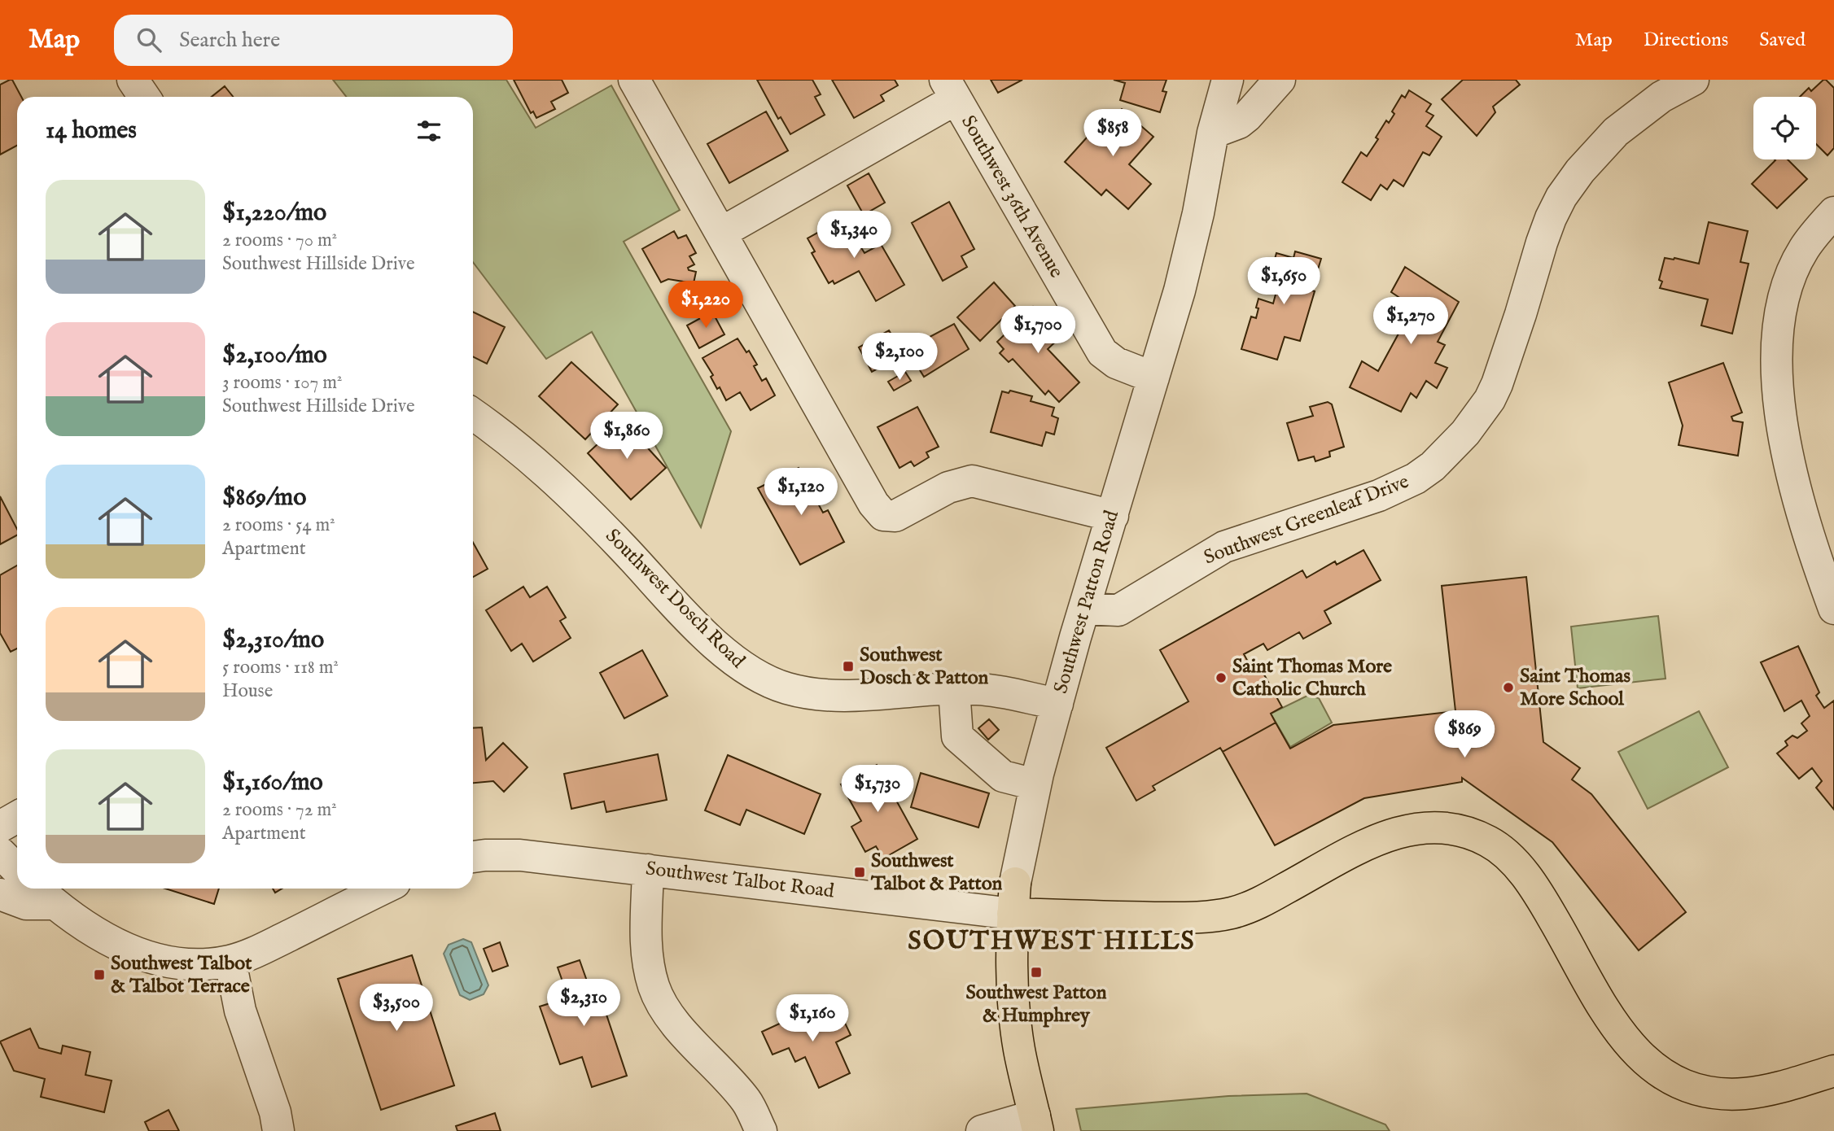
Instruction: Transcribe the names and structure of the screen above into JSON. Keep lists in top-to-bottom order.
{
  "streets": {
    "main road": ["Southwest Patton Road"],
    "street": [
      "Southwest 36th Avenue",
      "Southwest Greenleaf Drive",
      "Southwest Dosch Road",
      "Southwest Talbot Road"
    ]
  },
  "crossings": [
    ["Southwest 36th Avenue", "Southwest Patton Road"],
    ["Southwest Greenleaf Drive", "Southwest Patton Road"],
    ["Southwest Dosch Road", "Southwest Patton Road"],
    ["Southwest Patton Road", "Southwest Talbot Road"]
  ],
  "districts": ["SOUTHWEST HILLS"],
  "places": {
    "transit": [
      "Southwest Dosch & Patton",
      "Southwest Talbot & Patton",
      "Southwest Patton & Humphrey",
      "Southwest Talbot & Talbot Terrace"
    ],
    "other": ["Saint Thomas More Catholic Church", "Saint Thomas More School"]
  },
  "page": {
    "header": "Map",
    "search": "Search here",
    "nav": ["Map", "Directions", "Saved"],
    "heading": "14 homes",
    "price": [
      "$858",
      "$1,340",
      "$1,650",
      "$1,220",
      "$1,270",
      "$1,700",
      "$2,100",
      "$1,860",
      "$1,120",
      "$869",
      "$1,730",
      "$2,310",
      "$3,500",
      "$1,160"
    ],
    "list": [
      {
        "name": "$1,220/mo",
        "note": "2 rooms · 70 m² · Southwest Hillside Drive"
      },
      {
        "name": "$2,100/mo",
        "note": "3 rooms · 107 m² · Southwest Hillside Drive"
      },
      {
        "name": "$869/mo",
        "note": "2 rooms · 54 m² · Apartment"
      },
      {
        "name": "$2,310/mo",
        "note": "5 rooms · 118 m² · House"
      },
      {
        "name": "$1,160/mo",
        "note": "2 rooms · 72 m² · Apartment"
      }
    ]
  }
}
